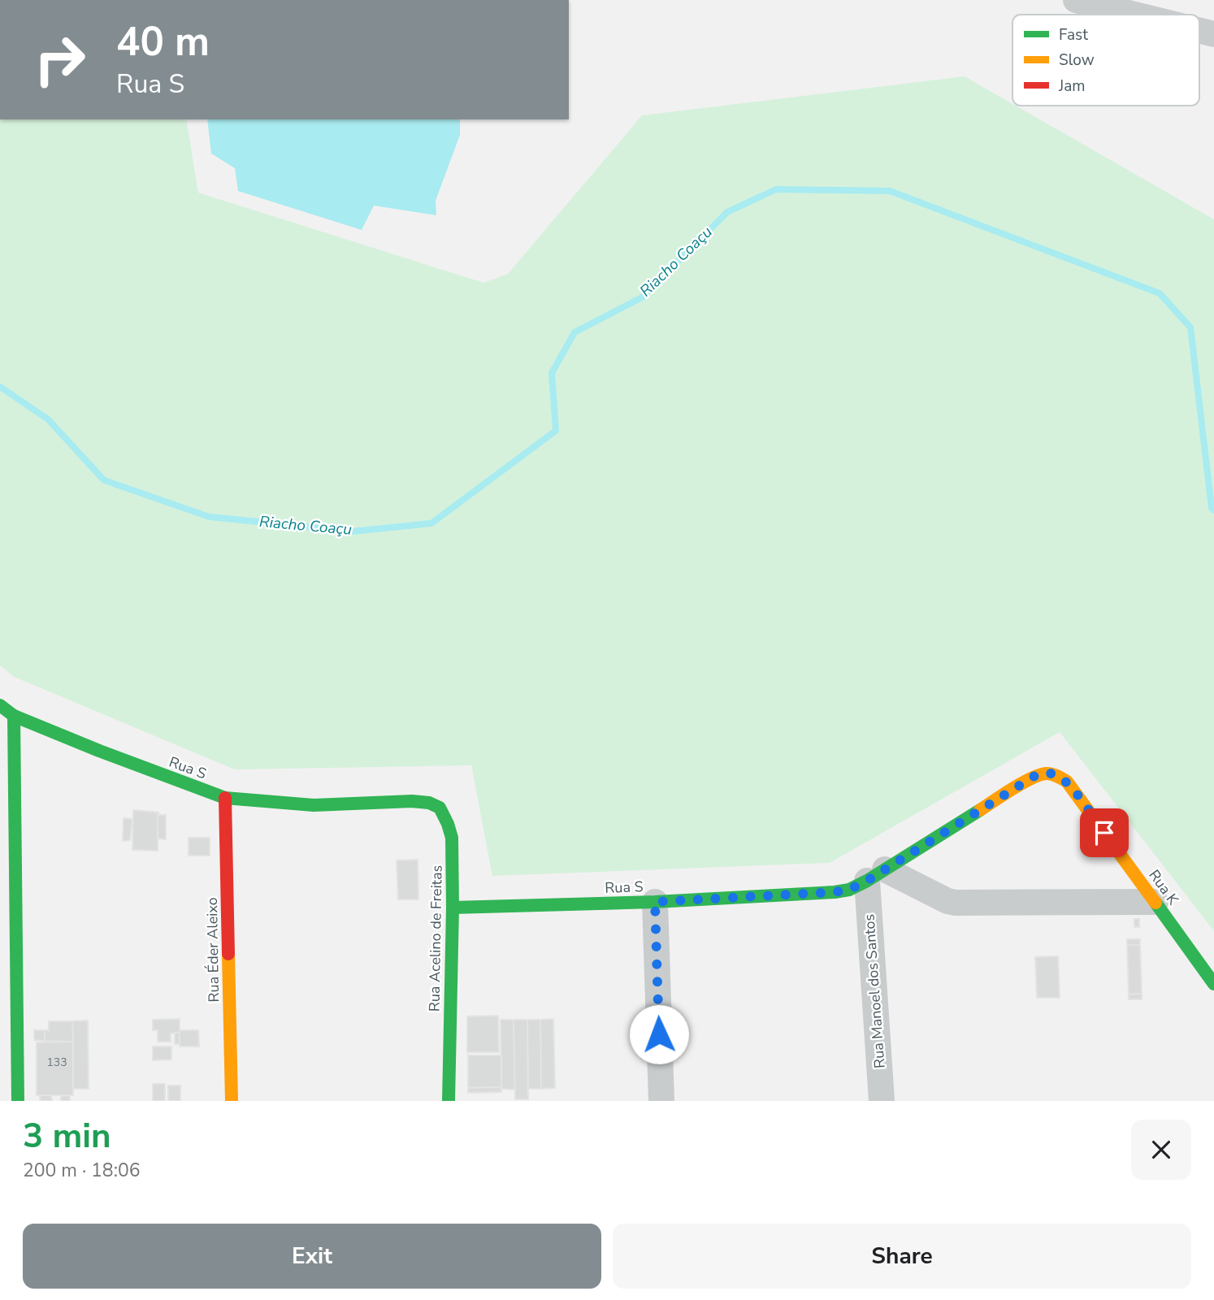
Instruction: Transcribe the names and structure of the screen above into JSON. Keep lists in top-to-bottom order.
{
  "streets": {
    "street": [
      "Rua S",
      "Rua K",
      "Rua Acelino de Freitas",
      "Rua Éder Aleixo",
      "Rua Manoel dos Santos"
    ]
  },
  "crossings": [
    ["Rua S", "Rua K"],
    ["Rua S", "Rua Acelino de Freitas"],
    ["Rua S", "Rua Éder Aleixo"],
    ["Rua S", "Rua Manoel dos Santos"]
  ],
  "water": ["Riacho Coaçu"],
  "house_numbers": ["133"],
  "legend": ["Fast", "Slow", "Jam"],
  "page": {
    "turn": ["40 m", "Rua S"],
    "heading": ["3 min", "200 m · 18:06"],
    "buttons": ["Exit", "Share"]
  }
}
